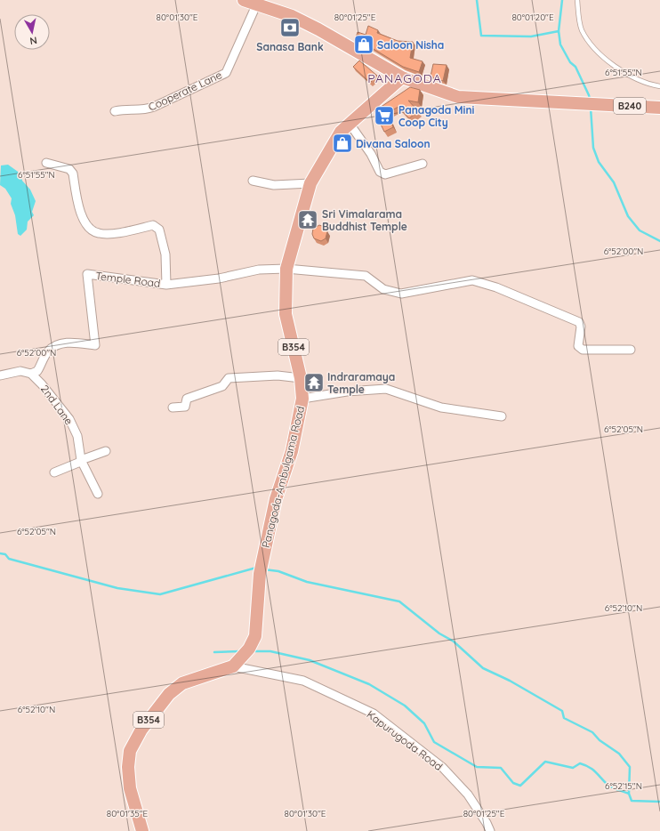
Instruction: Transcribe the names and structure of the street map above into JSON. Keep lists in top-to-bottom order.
{
  "streets": {
    "main road": ["B240", "B354", "Panagoda-Ambulgama Road"],
    "street": [
      "Cooperate Lane",
      "Temple Road",
      "2nd Lane",
      "Kapurugoda Road"
    ]
  },
  "crossings": [
    ["Cooperate Lane", "B240"],
    ["B240", "Panagoda-Ambulgama Road"],
    ["Temple Road", "2nd Lane"],
    ["Temple Road", "Panagoda-Ambulgama Road"],
    ["Panagoda-Ambulgama Road", "Kapurugoda Road"]
  ],
  "districts": ["PANAGODA"],
  "places": {
    "bank": ["Sanasa Bank"],
    "shop": ["Saloon Nisha", "Divana Saloon"],
    "supermarket": ["Panagoda Mini Coop City"],
    "temple": ["Sri Vimalarama Buddhist Temple", "Indraramaya Temple"]
  },
  "north": "bottom",
  "coordinates": [
    "80°01'20\"E",
    "80°01'30\"E",
    "80°01'25\"E",
    "6°51'55\"N",
    "6°52'00\"N",
    "6°52'05\"N",
    "6°52'10\"N",
    "6°52'15\"N",
    "80°01'35\"E"
  ]
}
